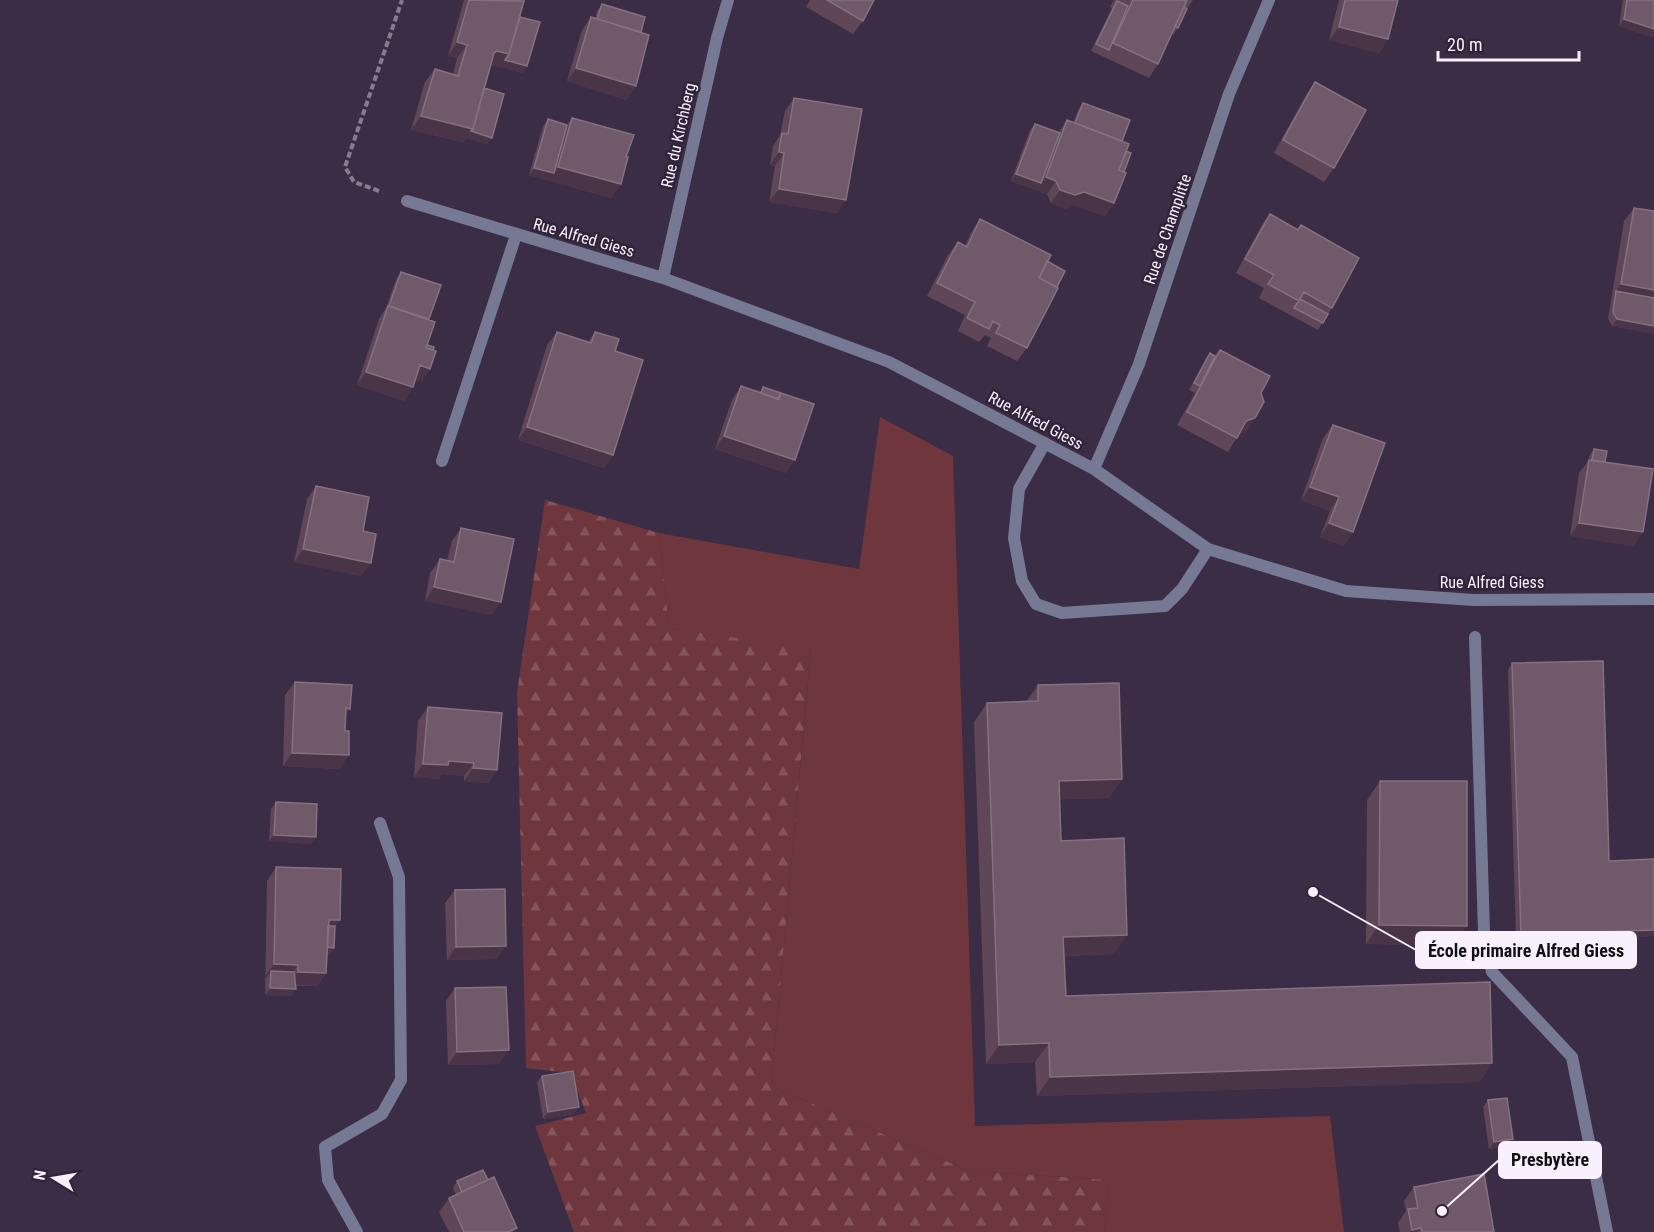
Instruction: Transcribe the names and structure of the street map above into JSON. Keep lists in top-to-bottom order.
{
  "streets": {
    "street": ["Rue du Kirchberg", "Rue de Champlitte", "Rue Alfred Giess"]
  },
  "crossings": [
    ["Rue du Kirchberg", "Rue Alfred Giess"],
    ["Rue de Champlitte", "Rue Alfred Giess"]
  ],
  "places": ["École primaire Alfred Giess", "Presbytère"],
  "scale_bar": "20 m",
  "north": "left"
}
